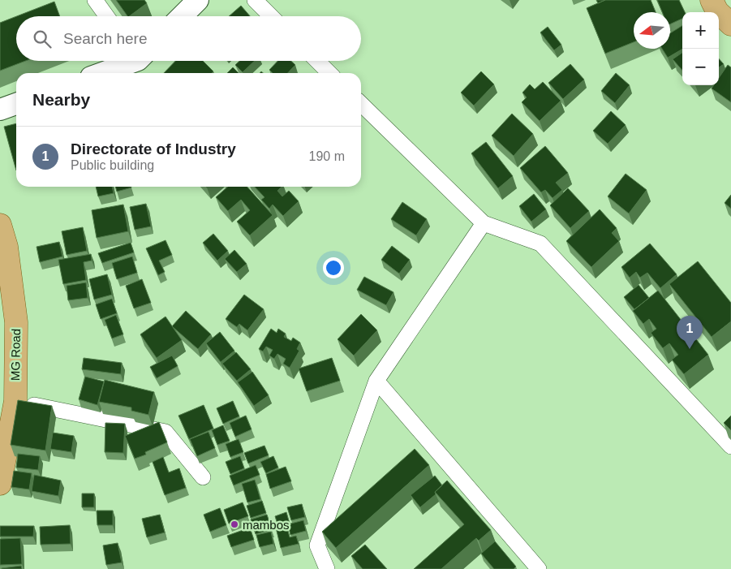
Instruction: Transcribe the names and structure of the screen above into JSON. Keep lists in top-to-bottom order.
{
  "streets": {
    "main road": ["MG Road"]
  },
  "places": ["mambos"],
  "north": "left",
  "page": {
    "map_buttons": ["+", "−"],
    "search": "Search here",
    "heading": "Nearby",
    "list": [
      {
        "mark": "1",
        "name": "Directorate of Industry",
        "note": "Public building",
        "value": "190 m"
      }
    ],
    "pins": "1"
  }
}
